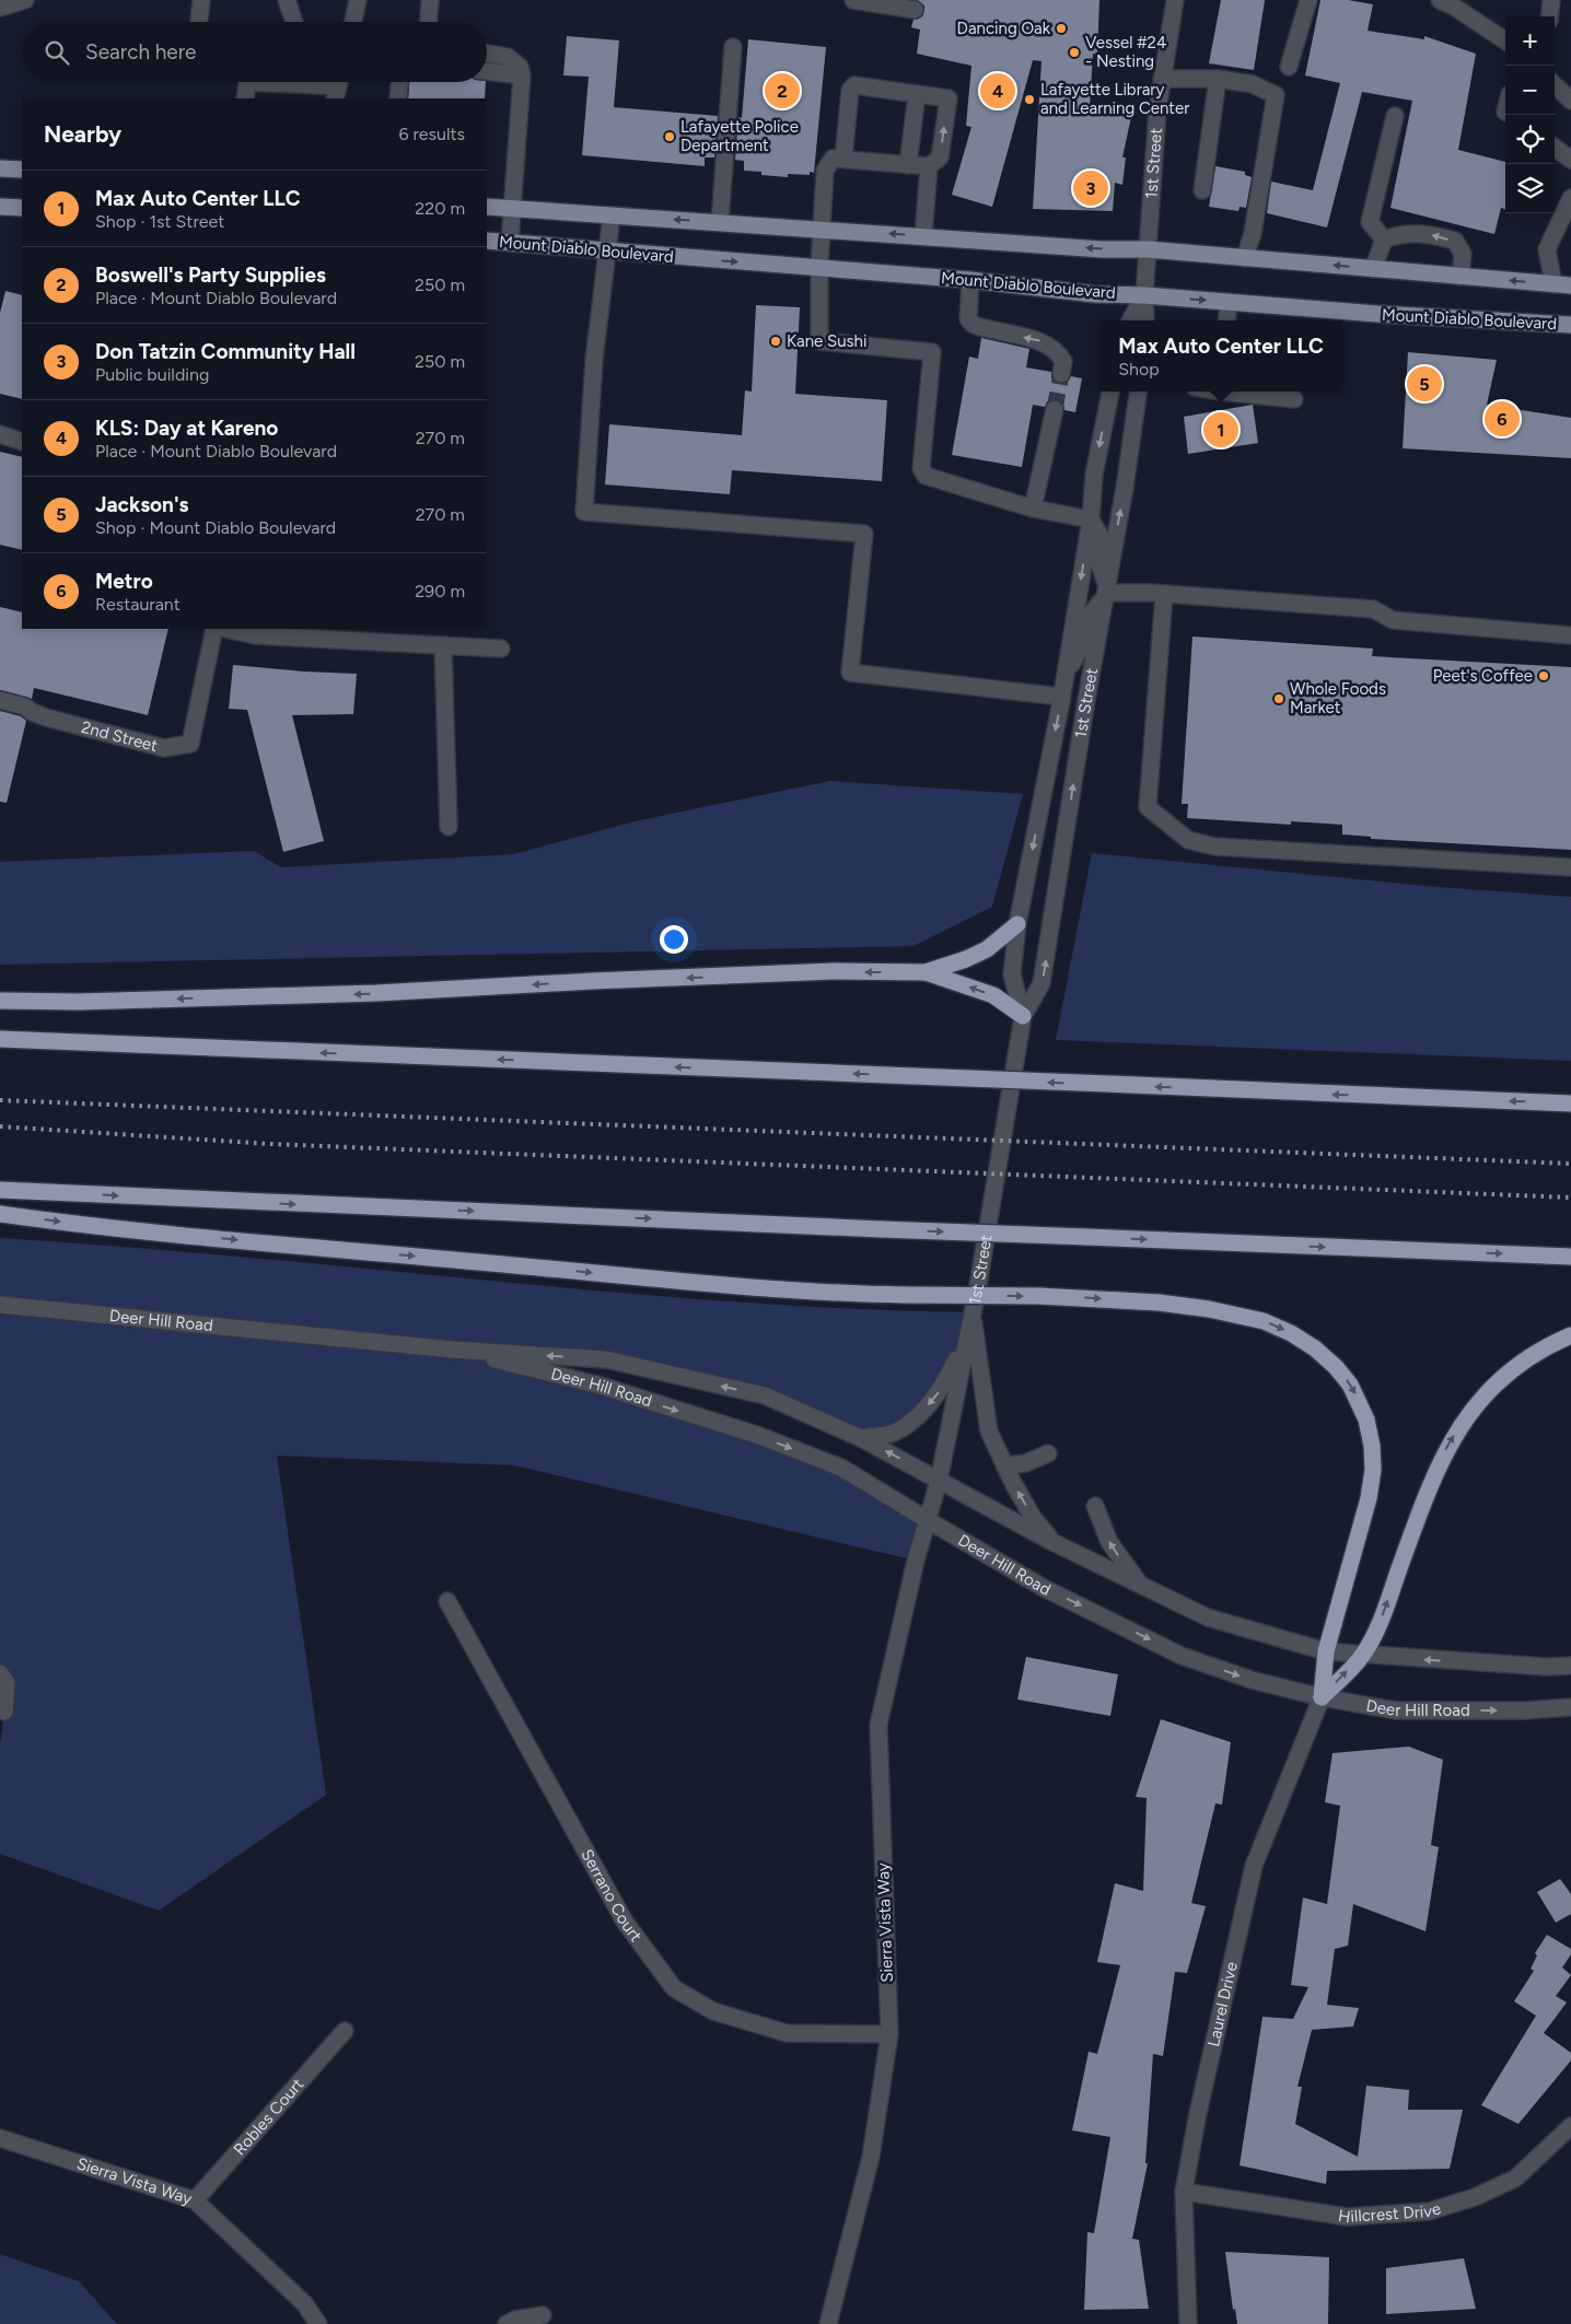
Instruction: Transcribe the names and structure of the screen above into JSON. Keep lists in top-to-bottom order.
{
  "streets": {
    "main road": ["Mount Diablo Boulevard"],
    "street": [
      "1st Street",
      "2nd Street",
      "Deer Hill Road",
      "Serrano Court",
      "Sierra Vista Way",
      "Laurel Drive",
      "Robles Court",
      "Hillcrest Drive"
    ]
  },
  "crossings": [
    ["1st Street", "Mount Diablo Boulevard"],
    ["1st Street", "Deer Hill Road"],
    ["1st Street", "Sierra Vista Way"],
    ["Deer Hill Road", "Sierra Vista Way"],
    ["Deer Hill Road", "Laurel Drive"],
    ["Serrano Court", "Sierra Vista Way"],
    ["Sierra Vista Way", "Robles Court"],
    ["Laurel Drive", "Hillcrest Drive"]
  ],
  "places": [
    "Dancing Oak",
    "Vessel #24 - Nesting",
    "Lafayette Library and Learning Center",
    "Lafayette Police Department",
    "Kane Sushi",
    "Peet's Coffee",
    "Whole Foods Market"
  ],
  "page": {
    "map_buttons": ["+", "−"],
    "search": "Search here",
    "pins": [
      "2",
      "4",
      "3",
      "5",
      "6",
      "1"
    ],
    "heading": ["Nearby", "6 results"],
    "list": [
      {
        "mark": "1",
        "name": "Max Auto Center LLC",
        "note": "Shop · 1st Street",
        "value": "220 m"
      },
      {
        "mark": "2",
        "name": "Boswell's Party Supplies",
        "note": "Place · Mount Diablo Boulevard",
        "value": "250 m"
      },
      {
        "mark": "3",
        "name": "Don Tatzin Community Hall",
        "note": "Public building",
        "value": "250 m"
      },
      {
        "mark": "4",
        "name": "KLS: Day at Kareno",
        "note": "Place · Mount Diablo Boulevard",
        "value": "270 m"
      },
      {
        "mark": "5",
        "name": "Jackson's",
        "note": "Shop · Mount Diablo Boulevard",
        "value": "270 m"
      },
      {
        "mark": "6",
        "name": "Metro",
        "note": "Restaurant",
        "value": "290 m"
      }
    ],
    "popup": ["Max Auto Center LLC", "Shop"]
  }
}
